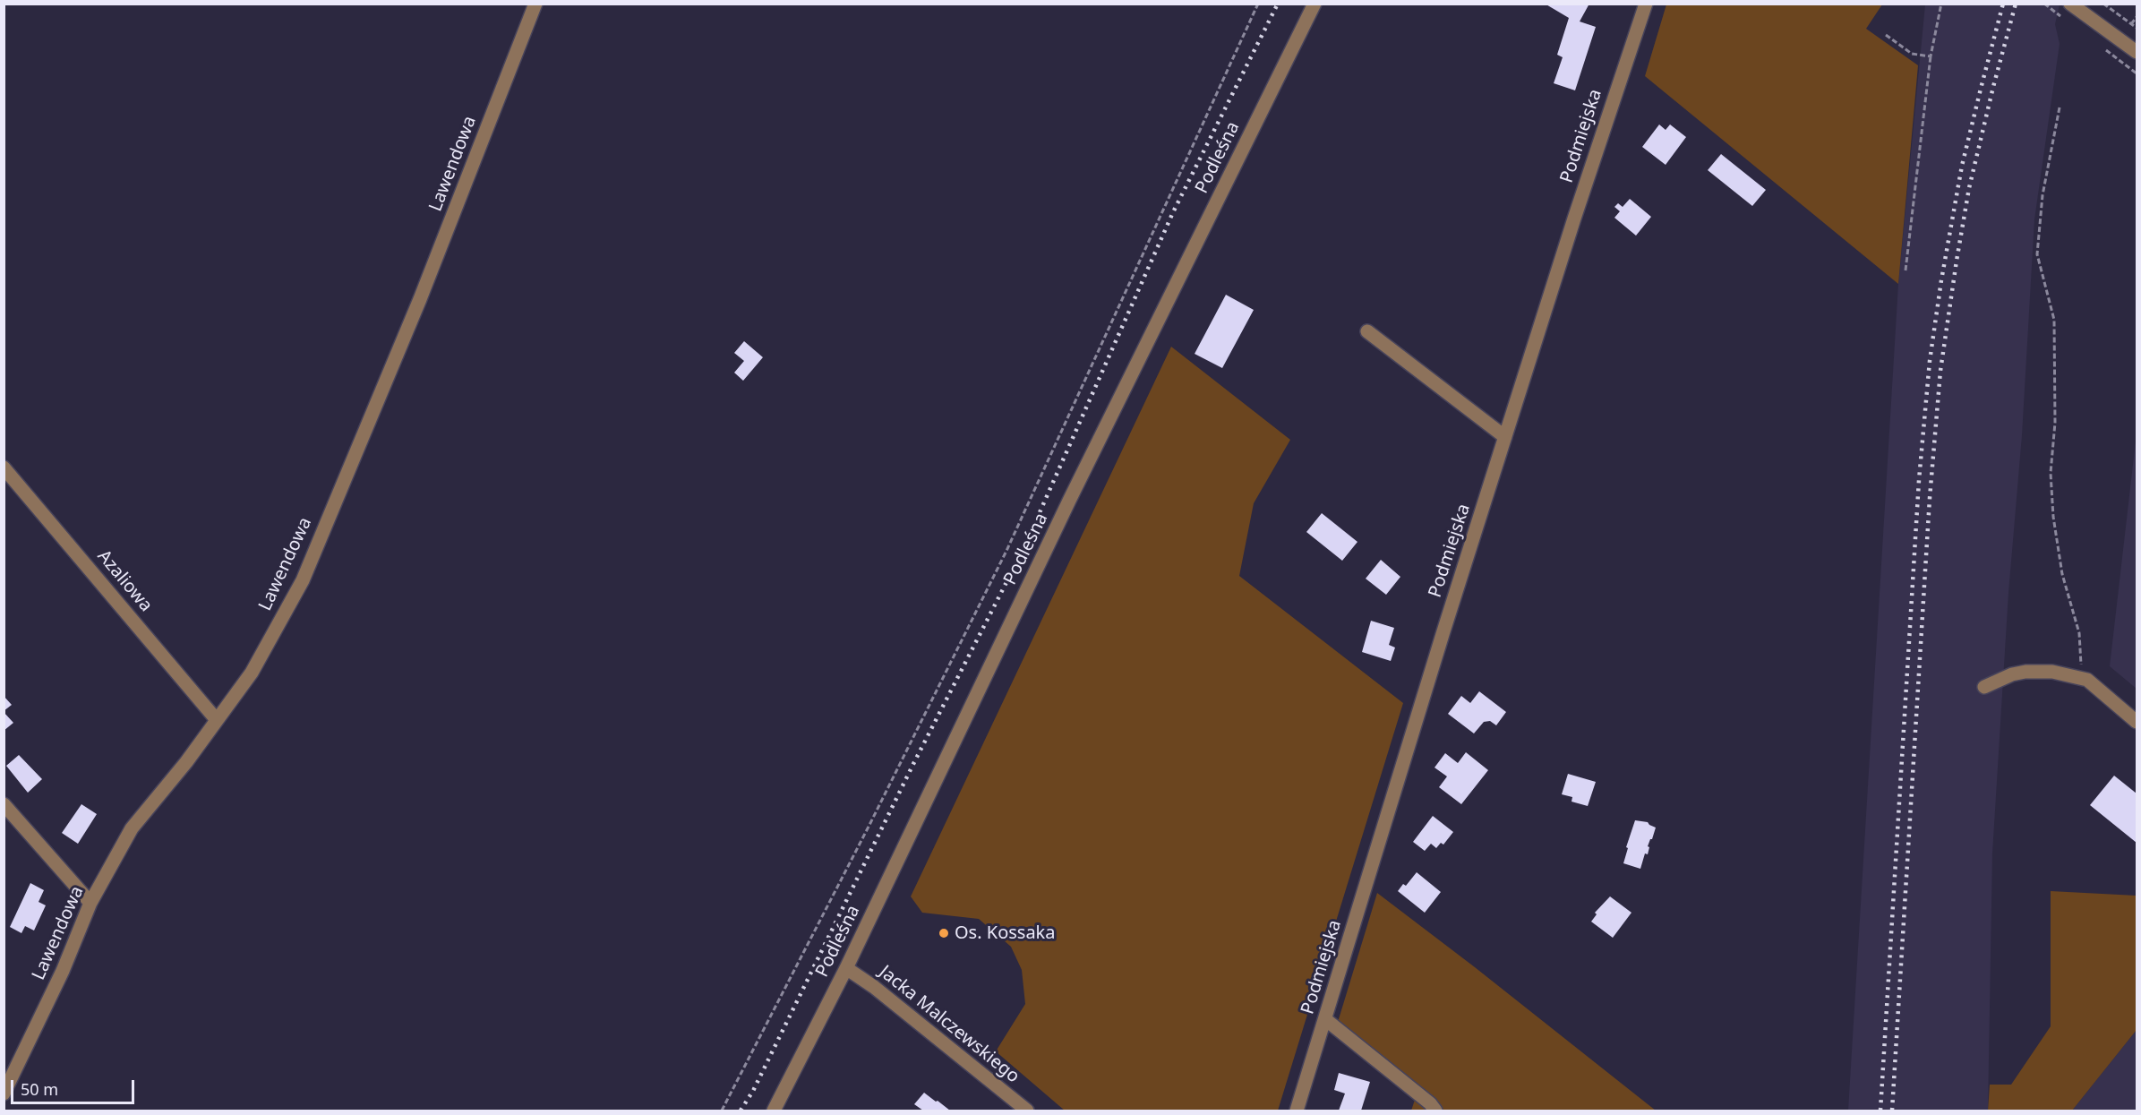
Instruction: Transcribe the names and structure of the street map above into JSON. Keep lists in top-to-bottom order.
{
  "streets": {
    "street": [
      "Podmiejska",
      "Podleśna",
      "Lawendowa",
      "Azaliowa",
      "Jacka Malczewskiego"
    ]
  },
  "crossings": [
    ["Podleśna", "Jacka Malczewskiego"],
    ["Lawendowa", "Azaliowa"]
  ],
  "places": ["Os. Kossaka"],
  "scale_bar": "50 m"
}
